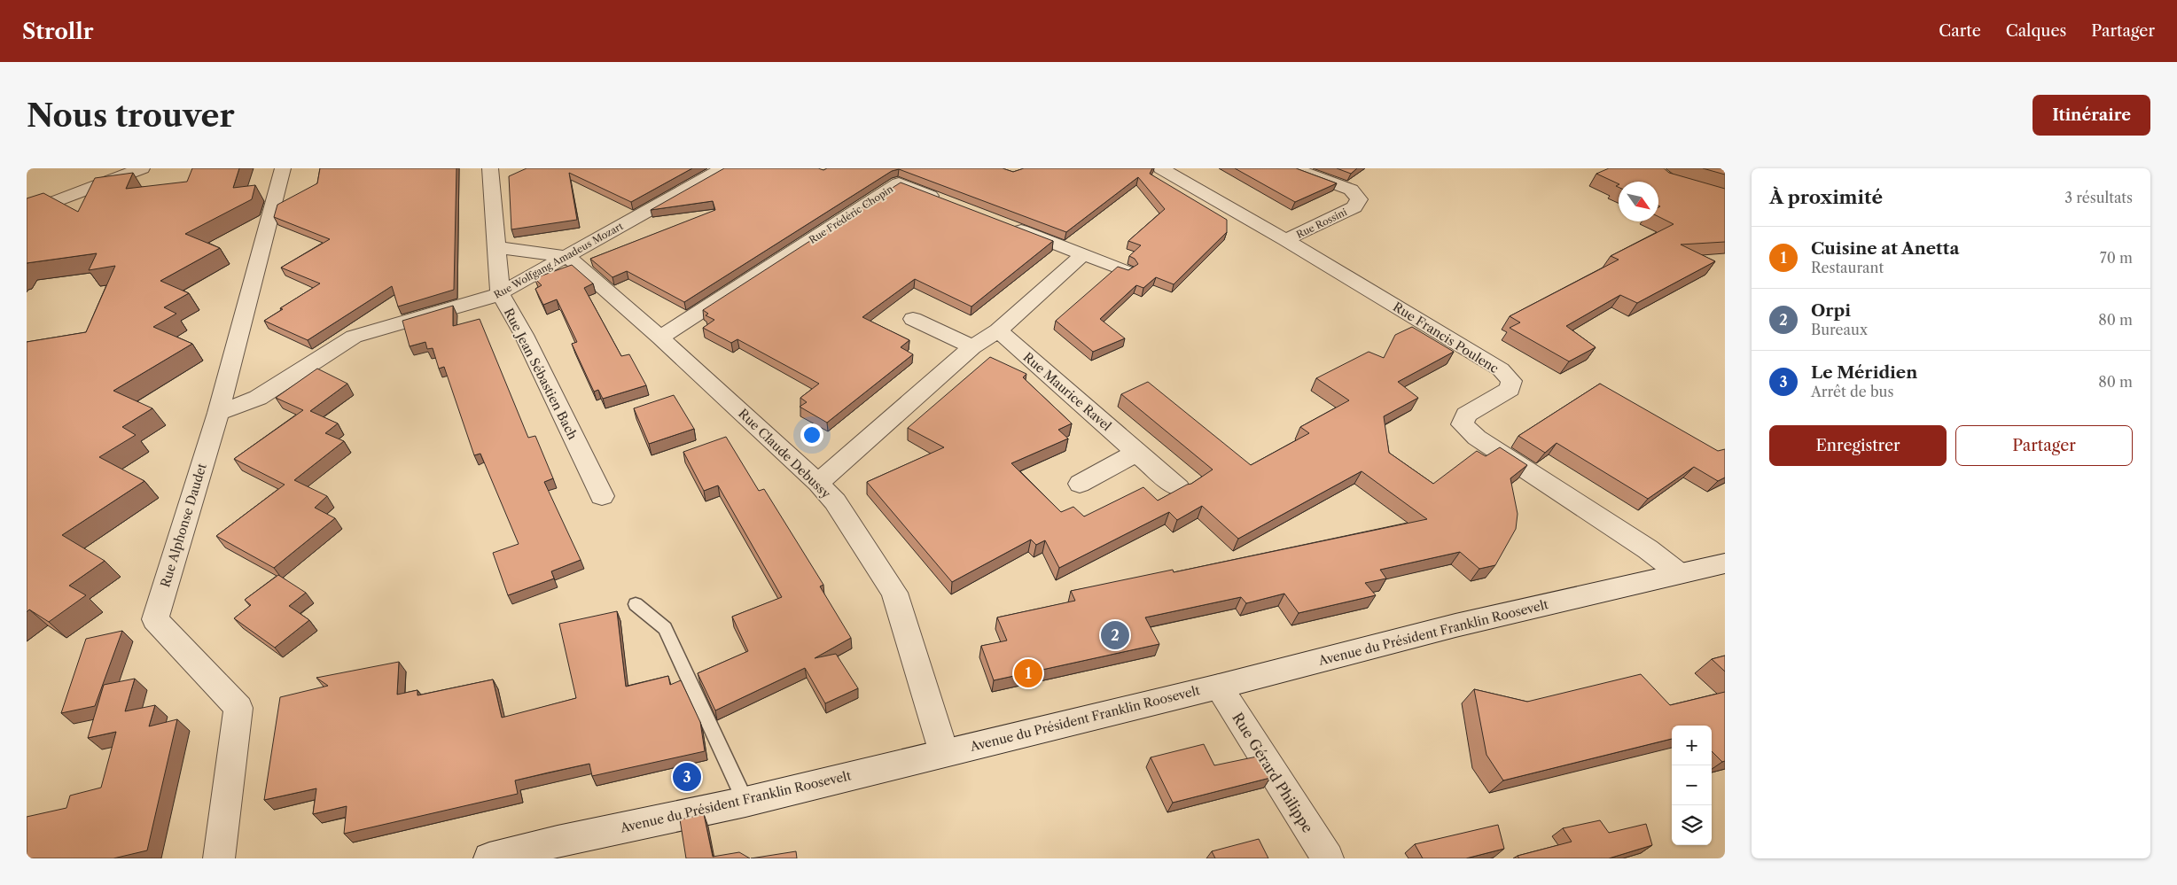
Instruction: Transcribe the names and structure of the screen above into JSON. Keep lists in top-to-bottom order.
{
  "streets": {
    "street": [
      "Rue Frédéric Chopin",
      "Rue Rossini",
      "Rue Wolfgang Amadeus Mozart",
      "Rue Francis Poulenc",
      "Rue Jean Sébastien Bach",
      "Rue Maurice Ravel",
      "Rue Claude Debussy",
      "Rue Alphonse Daudet",
      "Avenue du Président Franklin Roosevelt",
      "Rue Gérard Philippe"
    ]
  },
  "crossings": [
    ["Rue Frédéric Chopin", "Rue Claude Debussy"],
    ["Rue Rossini", "Rue Francis Poulenc"],
    ["Rue Wolfgang Amadeus Mozart", "Rue Jean Sébastien Bach"],
    ["Rue Wolfgang Amadeus Mozart", "Rue Claude Debussy"],
    ["Rue Wolfgang Amadeus Mozart", "Rue Alphonse Daudet"],
    ["Rue Francis Poulenc", "Avenue du Président Franklin Roosevelt"],
    ["Rue Claude Debussy", "Avenue du Président Franklin Roosevelt"],
    ["Avenue du Président Franklin Roosevelt", "Rue Gérard Philippe"]
  ],
  "north": "bottom right",
  "page": {
    "header": "Strollr",
    "nav": ["Carte", "Calques", "Partager"],
    "buttons": [
      "Itinéraire",
      ["Enregistrer", "Partager"]
    ],
    "title": "Nous trouver",
    "heading": ["À proximité", "3 résultats"],
    "list": [
      {
        "mark": "1",
        "name": "Cuisine at Anetta",
        "note": "Restaurant",
        "value": "70 m"
      },
      {
        "mark": "2",
        "name": "Orpi",
        "note": "Bureaux",
        "value": "80 m"
      },
      {
        "mark": "3",
        "name": "Le Méridien",
        "note": "Arrêt de bus",
        "value": "80 m"
      }
    ],
    "pins": ["2", "1", "3"],
    "map_buttons": ["+", "−"]
  }
}
